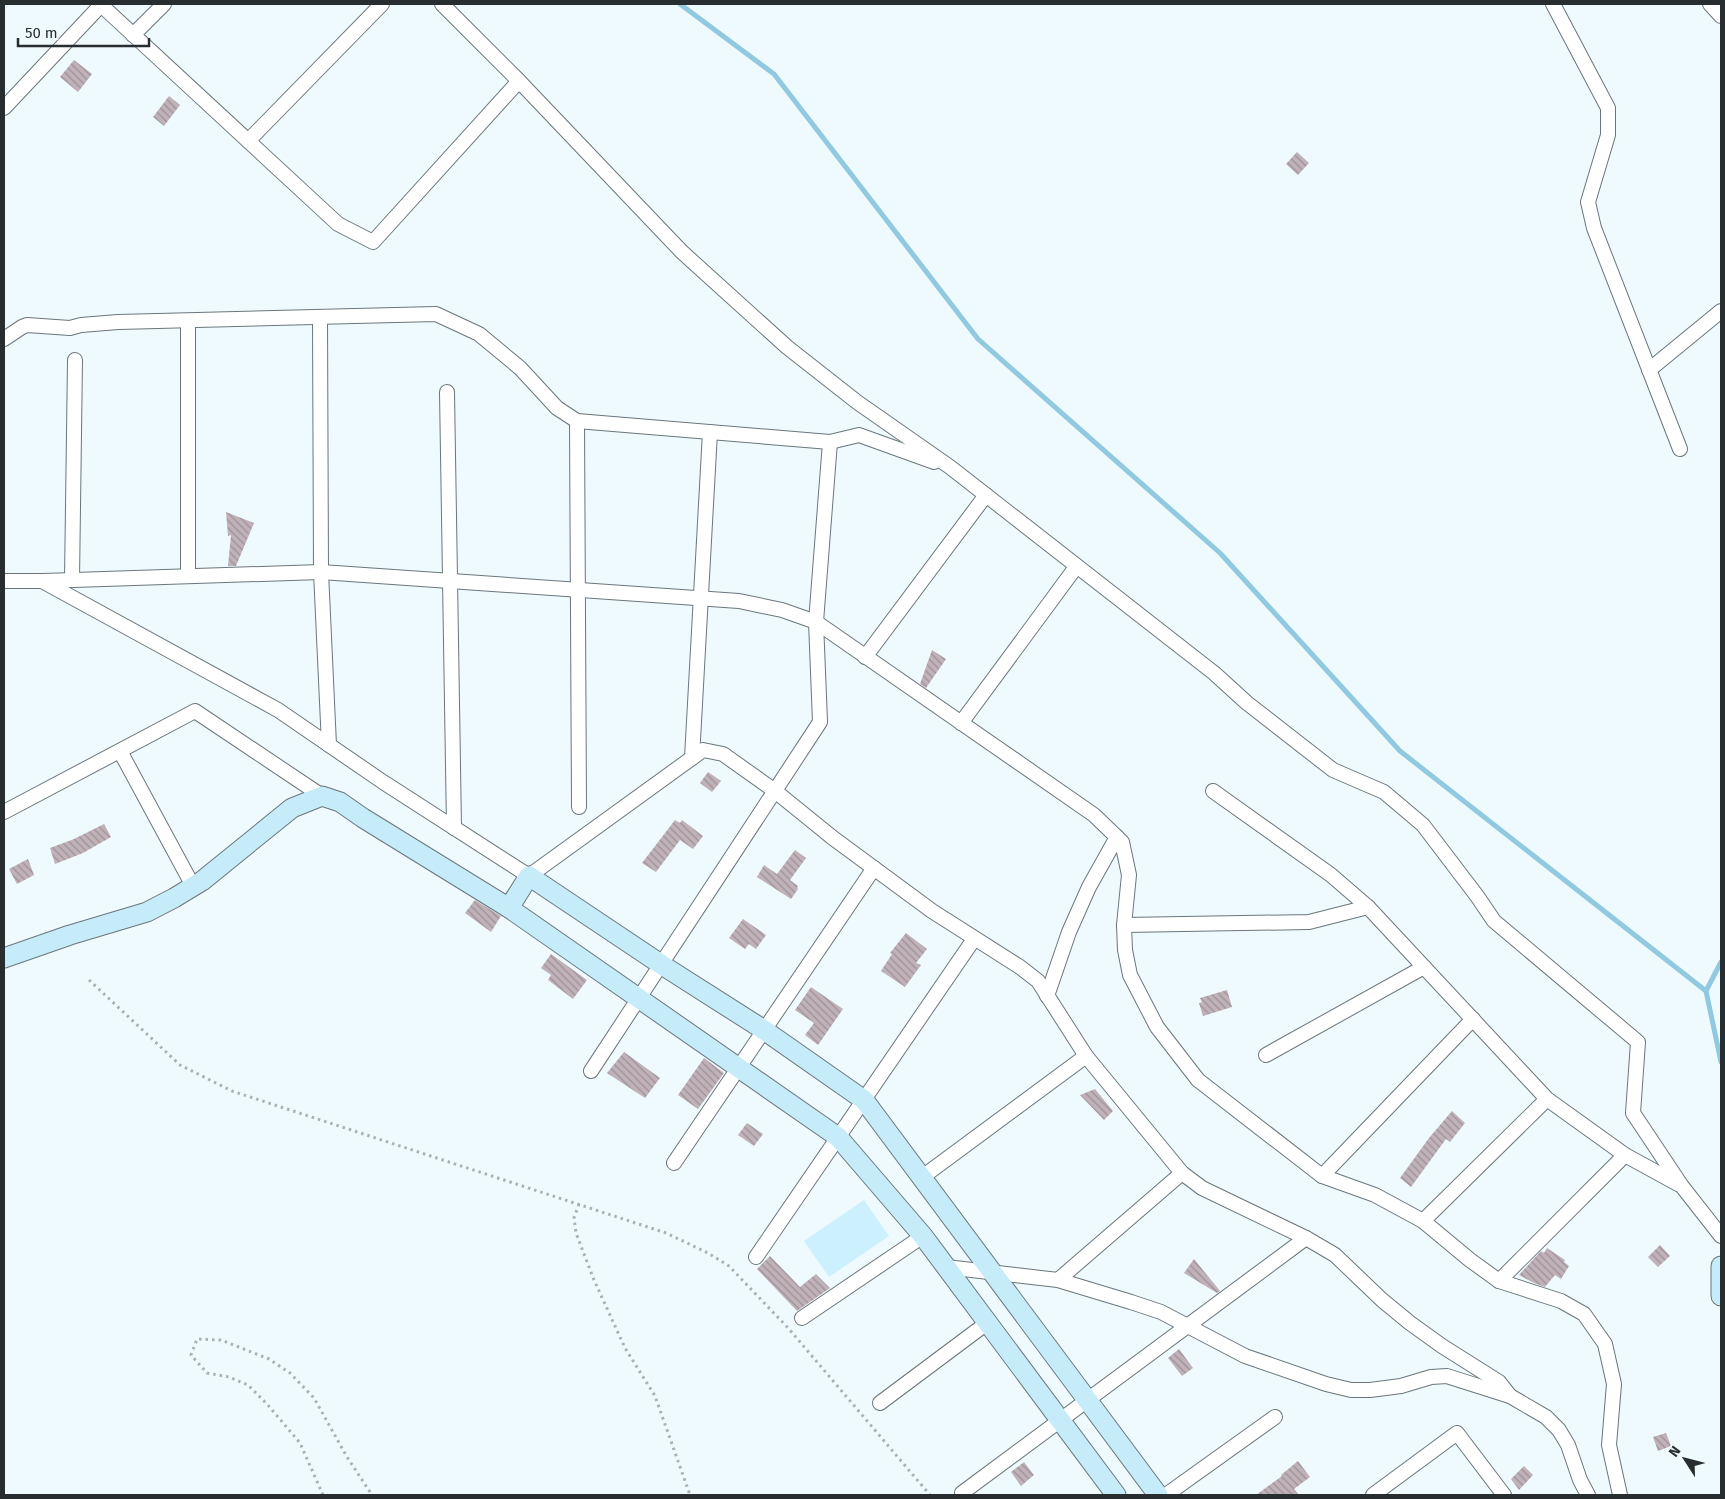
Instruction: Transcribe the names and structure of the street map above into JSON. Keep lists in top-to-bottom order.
{
  "scale_bar": "50 m",
  "north": "top left"
}
